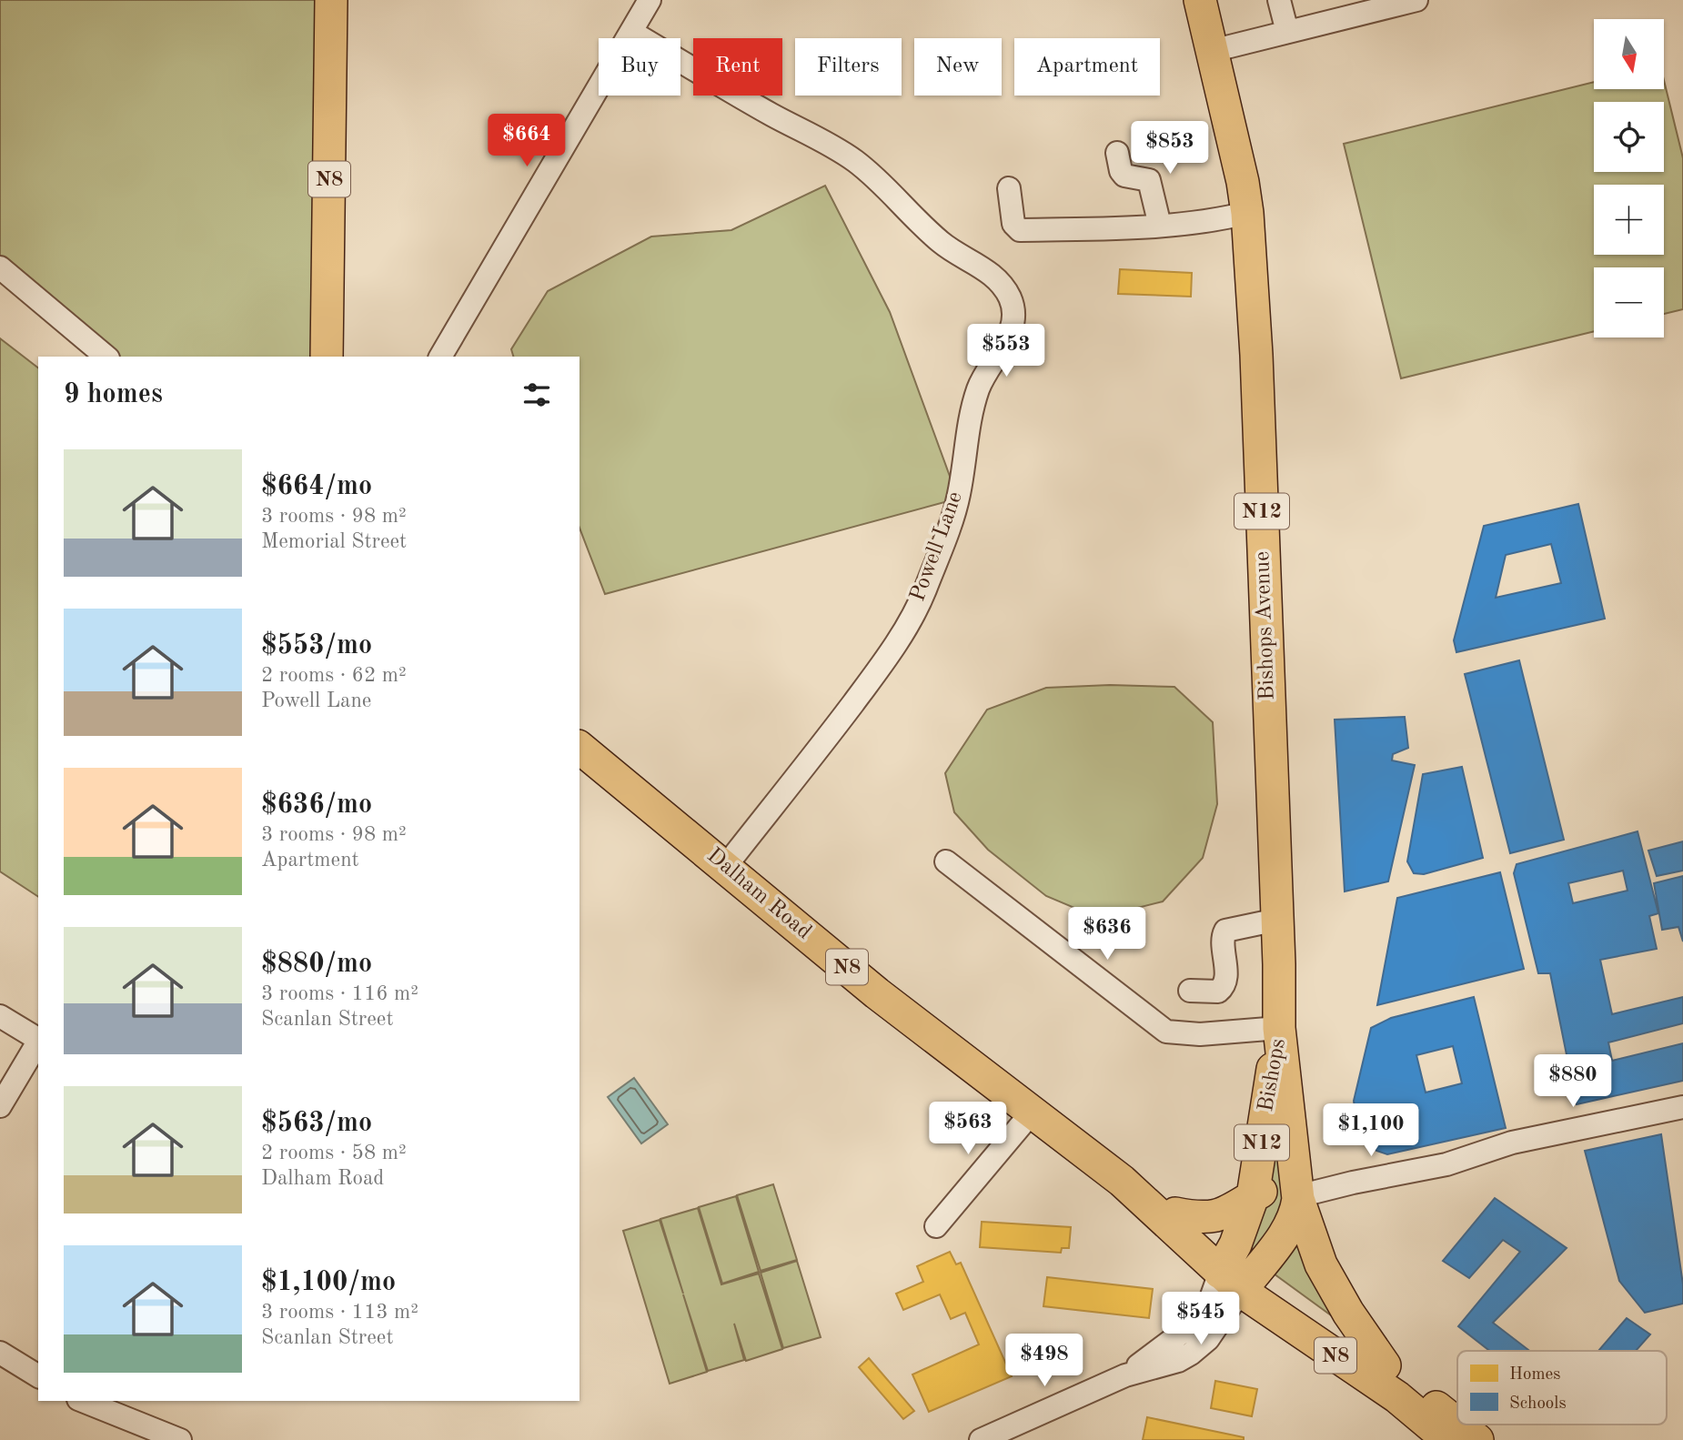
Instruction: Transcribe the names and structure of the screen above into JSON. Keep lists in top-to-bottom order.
{
  "streets": {
    "highway": [
      "N8",
      "N12",
      "Bishops Avenue",
      "Dalham Road",
      "Bishops"
    ],
    "street": ["Powell Lane"]
  },
  "crossings": [
    ["N8", "Dalham Road"],
    ["N8", "Bishops"],
    ["Powell Lane", "Dalham Road"],
    ["Bishops Avenue", "Bishops"],
    ["Dalham Road", "Bishops"]
  ],
  "legend": ["Homes", "Schools"],
  "north": "bottom",
  "page": {
    "map_buttons": ["+", "−"],
    "chip": [
      "Buy",
      "Rent",
      "Filters",
      "New",
      "Apartment"
    ],
    "price": [
      "$664",
      "$853",
      "$553",
      "$636",
      "$880",
      "$563",
      "$1,100",
      "$545",
      "$498"
    ],
    "heading": "9 homes",
    "list": [
      {
        "name": "$664/mo",
        "note": "3 rooms · 98 m² · Memorial Street"
      },
      {
        "name": "$553/mo",
        "note": "2 rooms · 62 m² · Powell Lane"
      },
      {
        "name": "$636/mo",
        "note": "3 rooms · 98 m² · Apartment"
      },
      {
        "name": "$880/mo",
        "note": "3 rooms · 116 m² · Scanlan Street"
      },
      {
        "name": "$563/mo",
        "note": "2 rooms · 58 m² · Dalham Road"
      },
      {
        "name": "$1,100/mo",
        "note": "3 rooms · 113 m² · Scanlan Street"
      }
    ]
  }
}
